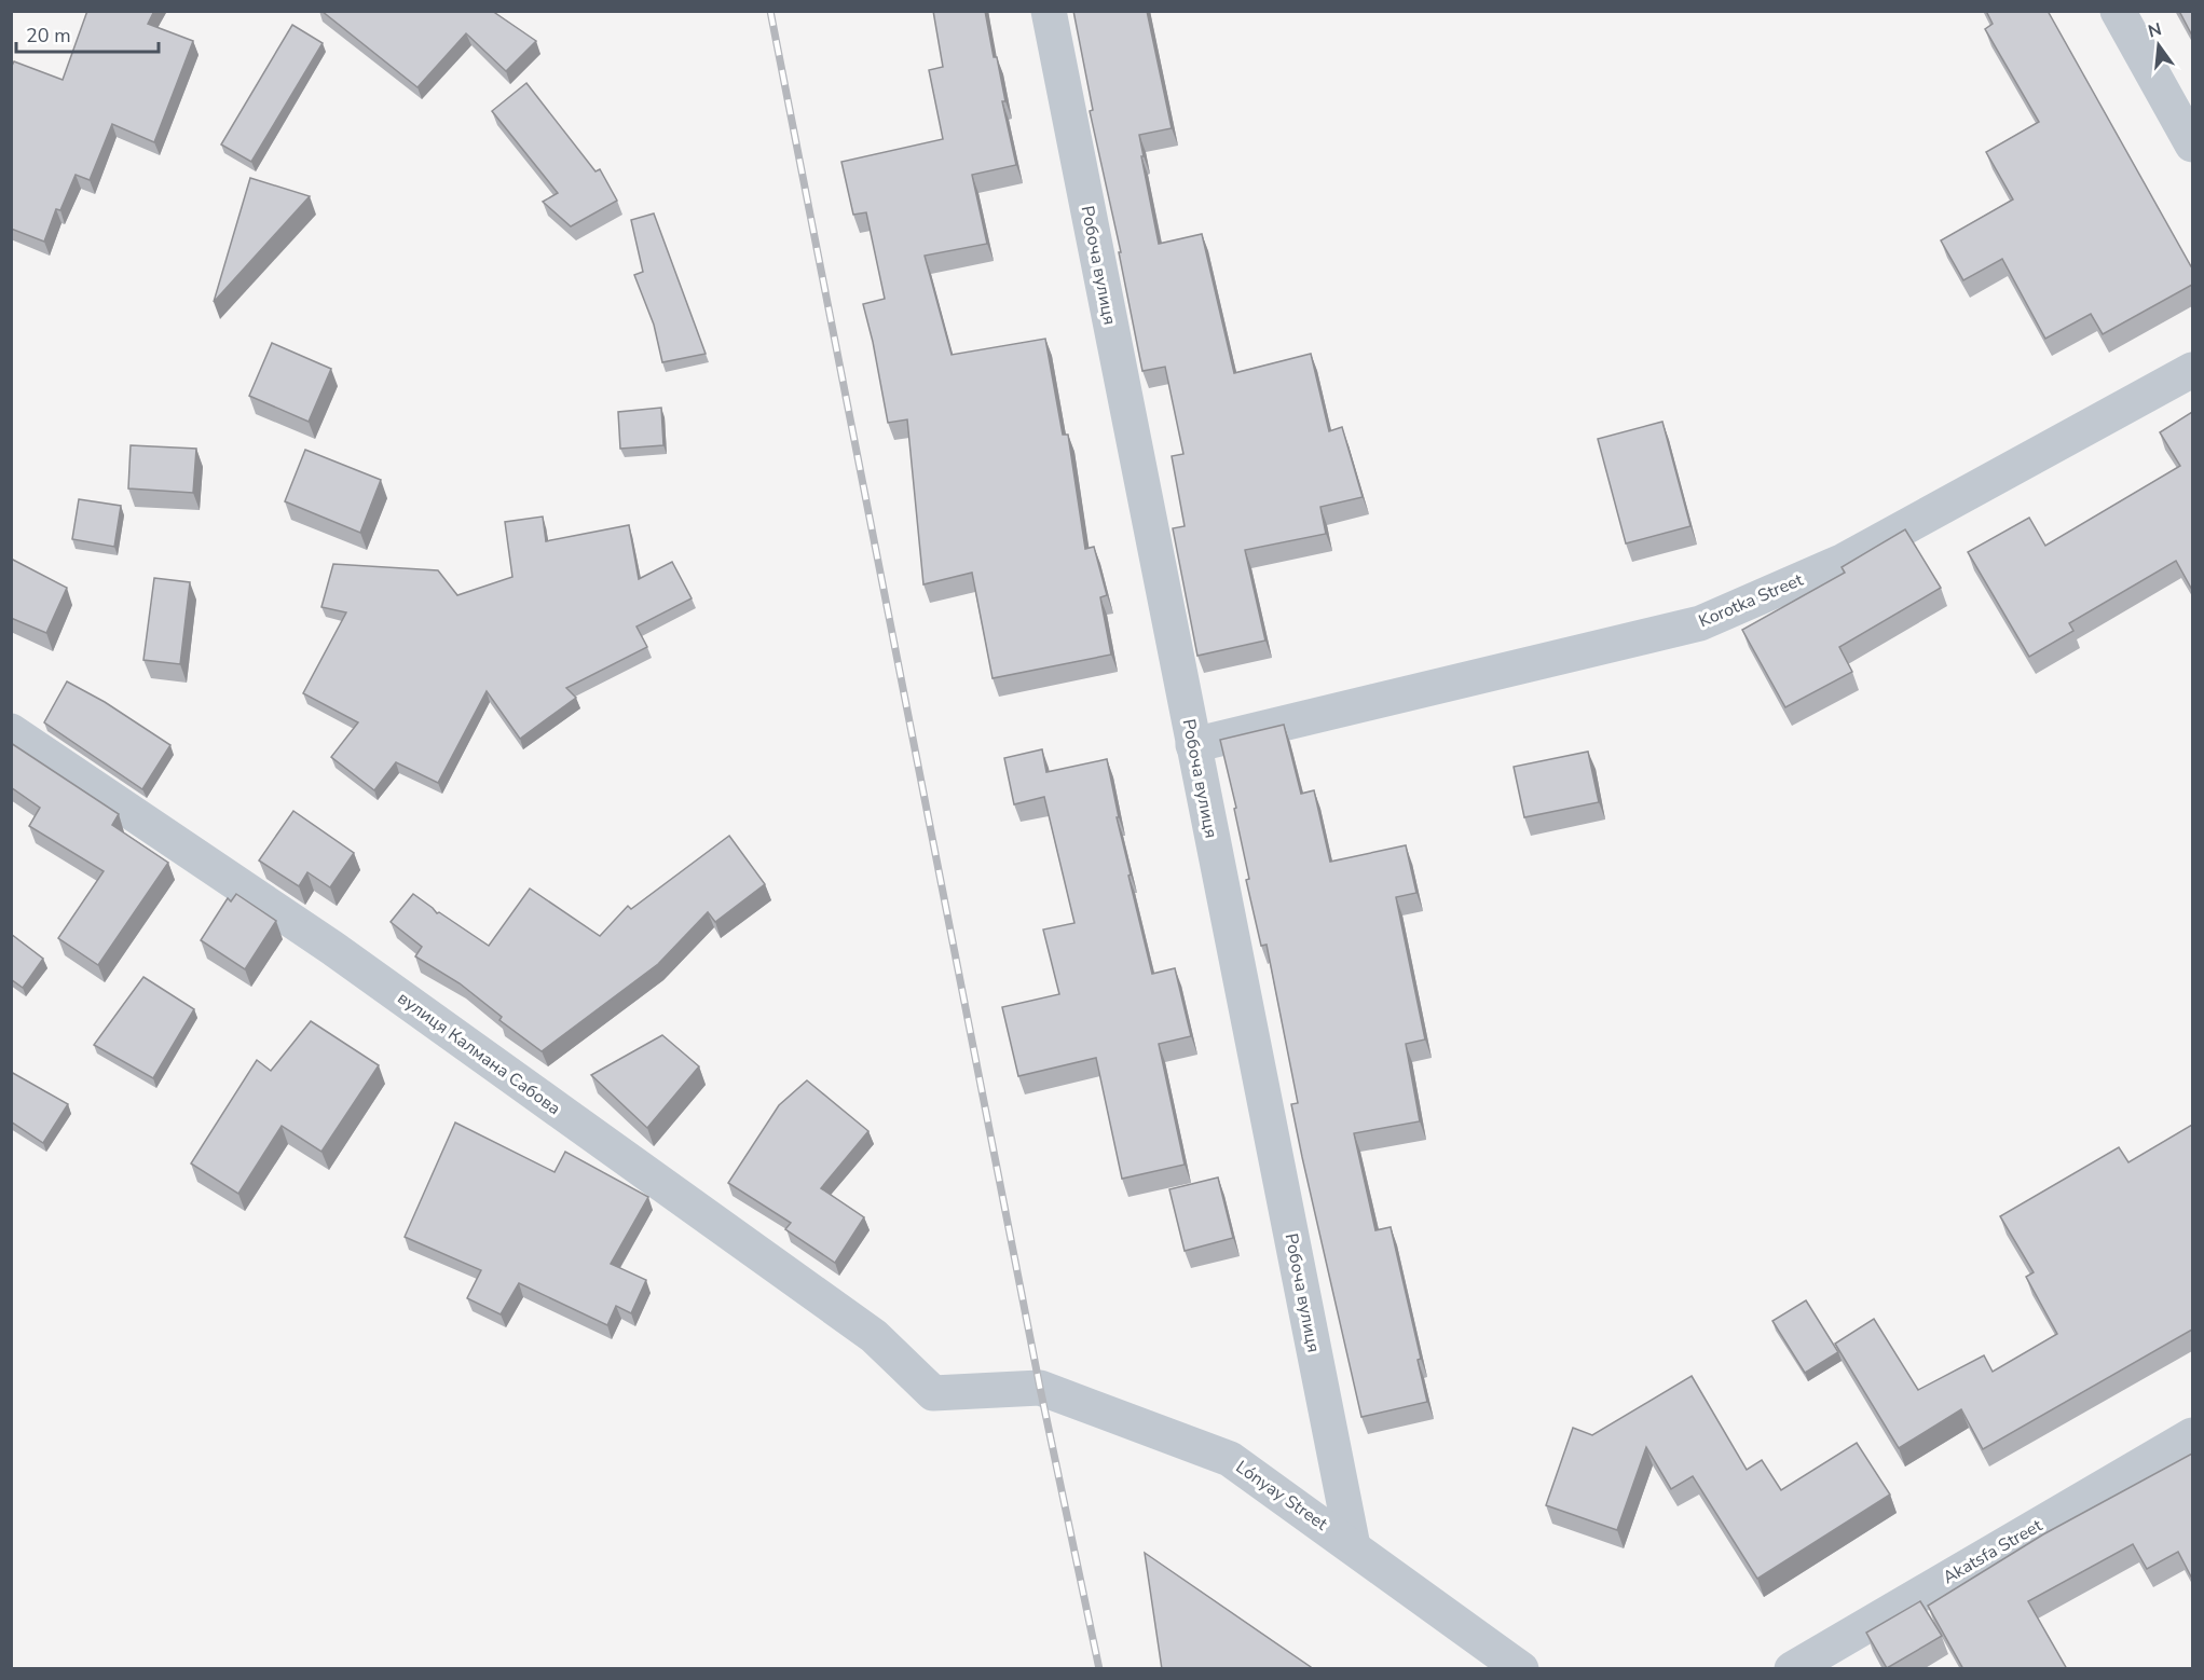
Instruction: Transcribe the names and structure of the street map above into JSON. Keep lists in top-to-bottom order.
{
  "streets": {
    "street": [
      "Робоча вулиця",
      "Korotka Street",
      "вулиця Калмана Сабова",
      "Lónyay Street",
      "Akatsfa Street"
    ]
  },
  "crossings": [
    ["Робоча вулиця", "Korotka Street"],
    ["Робоча вулиця", "Lónyay Street"],
    ["вулиця Калмана Сабова", "Lónyay Street"]
  ],
  "scale_bar": "20 m",
  "north": "top"
}
